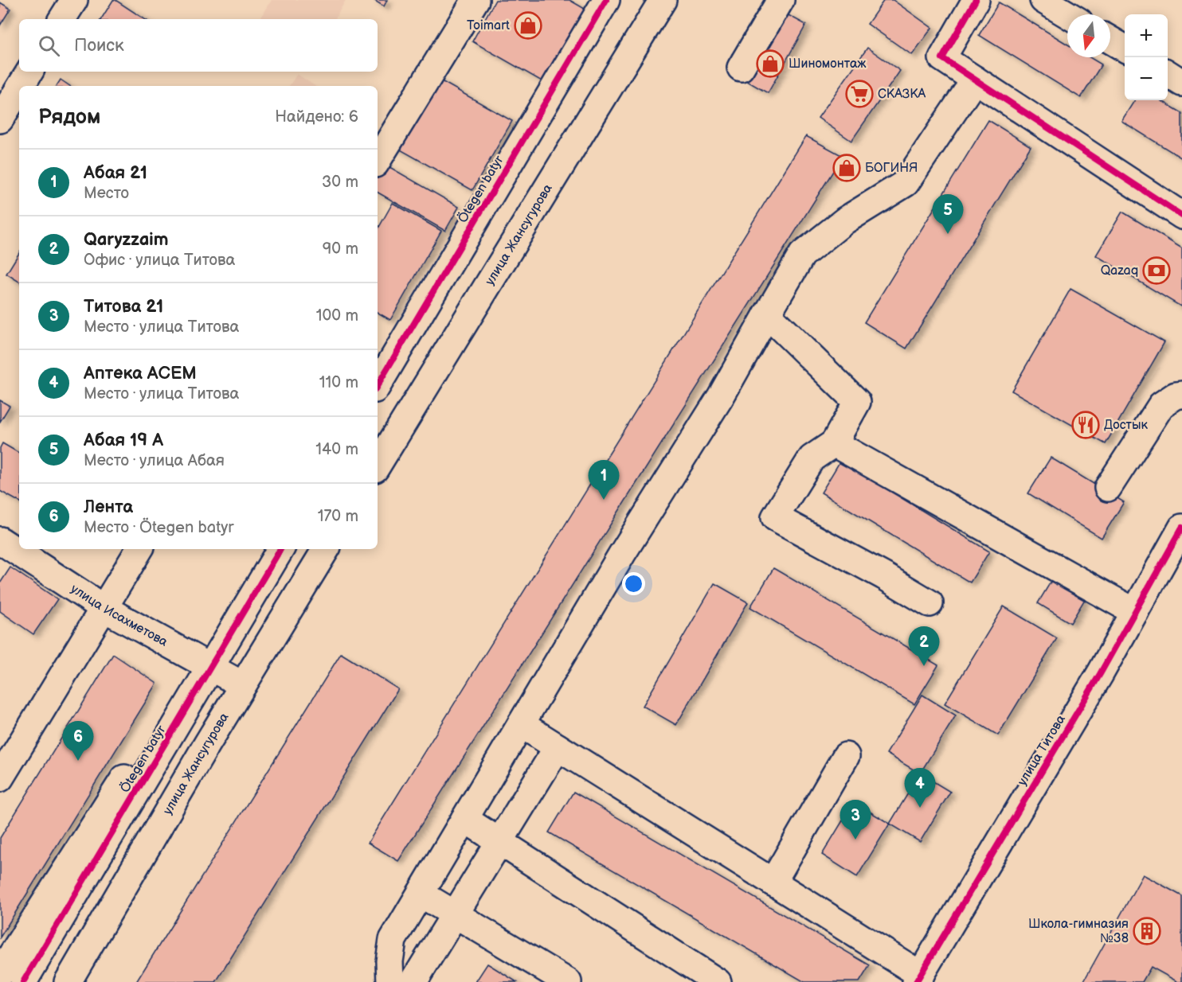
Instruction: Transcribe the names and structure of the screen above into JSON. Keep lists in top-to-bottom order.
{
  "streets": {
    "street": [
      "Ötegen batyr",
      "улица Жансугурова",
      "улица Исахметова",
      "улица Титова"
    ]
  },
  "crossings": [
    ["улица Жансугурова", "улица Исахметова"]
  ],
  "places": {
    "shop": ["Toimart", "Шиномонтаж", "БОГИНЯ"],
    "supermarket": ["СКАЗКА"],
    "bank": ["Qazaq"],
    "restaurant": ["Достык"],
    "building": ["Школа-гимназия №38"]
  },
  "north": "bottom",
  "page": {
    "map_buttons": ["+", "−"],
    "search": "Поиск",
    "heading": ["Рядом", "Найдено: 6"],
    "list": [
      {
        "mark": "1",
        "name": "Абая 21",
        "note": "Место",
        "value": "30 m"
      },
      {
        "mark": "2",
        "name": "Qaryzzaim",
        "note": "Офис · улица Титова",
        "value": "90 m"
      },
      {
        "mark": "3",
        "name": "Титова 21",
        "note": "Место · улица Титова",
        "value": "100 m"
      },
      {
        "mark": "4",
        "name": "Аптека АСЕМ",
        "note": "Место · улица Титова",
        "value": "110 m"
      },
      {
        "mark": "5",
        "name": "Абая 19 А",
        "note": "Место · улица Абая",
        "value": "140 m"
      },
      {
        "mark": "6",
        "name": "Лента",
        "note": "Место · Ötegen batyr",
        "value": "170 m"
      }
    ],
    "pins": [
      "5",
      "1",
      "2",
      "6",
      "4",
      "3"
    ]
  }
}
